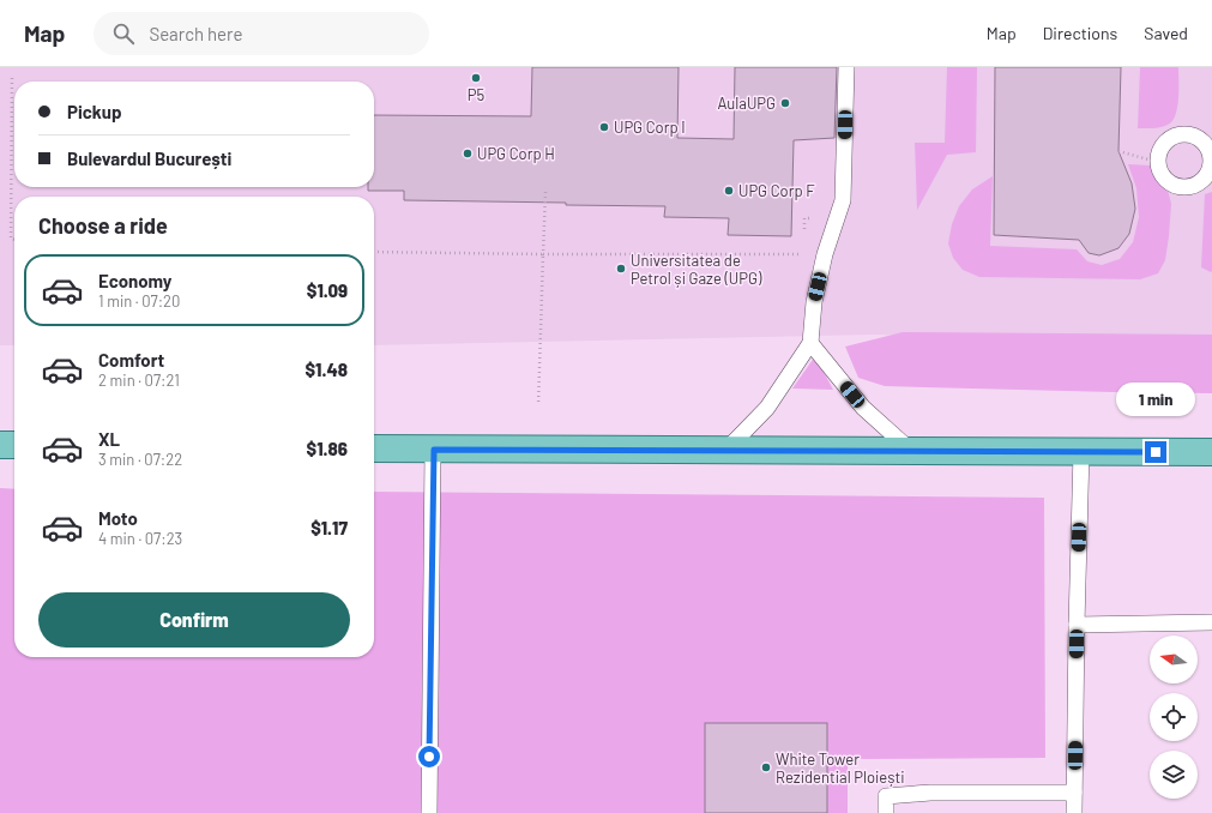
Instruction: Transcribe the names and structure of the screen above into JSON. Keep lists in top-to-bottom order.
{
  "places": [
    "P5",
    "AulaUPG",
    "UPG Corp I",
    "UPG Corp H",
    "UPG Corp F",
    "Universitatea de Petrol și Gaze (UPG)",
    "White Tower Rezidential Ploiești"
  ],
  "north": "left",
  "page": {
    "header": "Map",
    "search": "Search here",
    "nav": ["Map", "Directions", "Saved"],
    "banner": ["Pickup", "Bulevardul București"],
    "heading": "Choose a ride",
    "list": [
      {
        "name": "Economy",
        "note": "1 min · 07:20",
        "value": "$1.09"
      },
      {
        "name": "Comfort",
        "note": "2 min · 07:21",
        "value": "$1.48"
      },
      {
        "name": "XL",
        "note": "3 min · 07:22",
        "value": "$1.86"
      },
      {
        "name": "Moto",
        "note": "4 min · 07:23",
        "value": "$1.17"
      }
    ],
    "bubble": "1 min",
    "buttons": "Confirm"
  }
}
